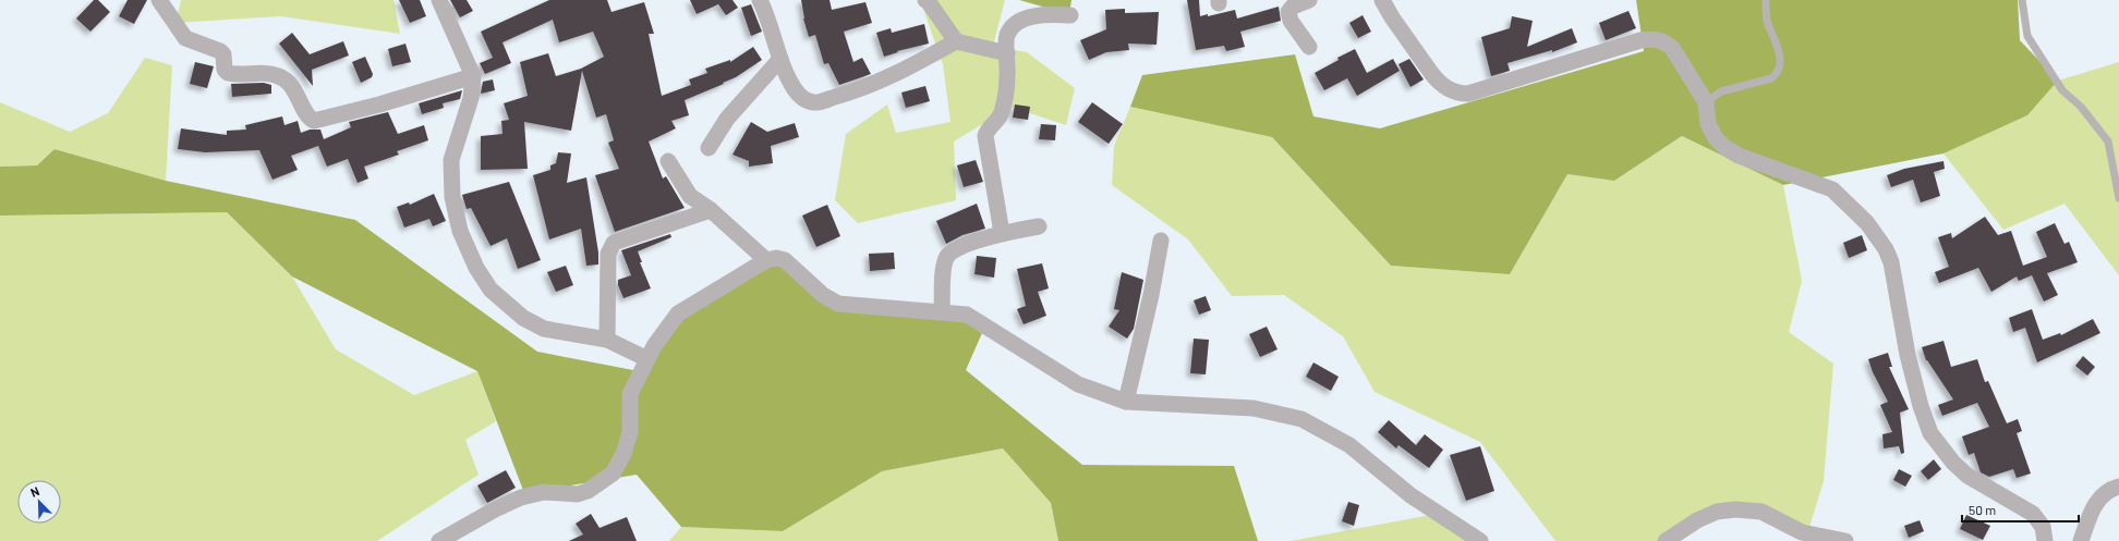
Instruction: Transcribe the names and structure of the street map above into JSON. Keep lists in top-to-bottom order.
{
  "scale_bar": "50 m",
  "north": "top left"
}
